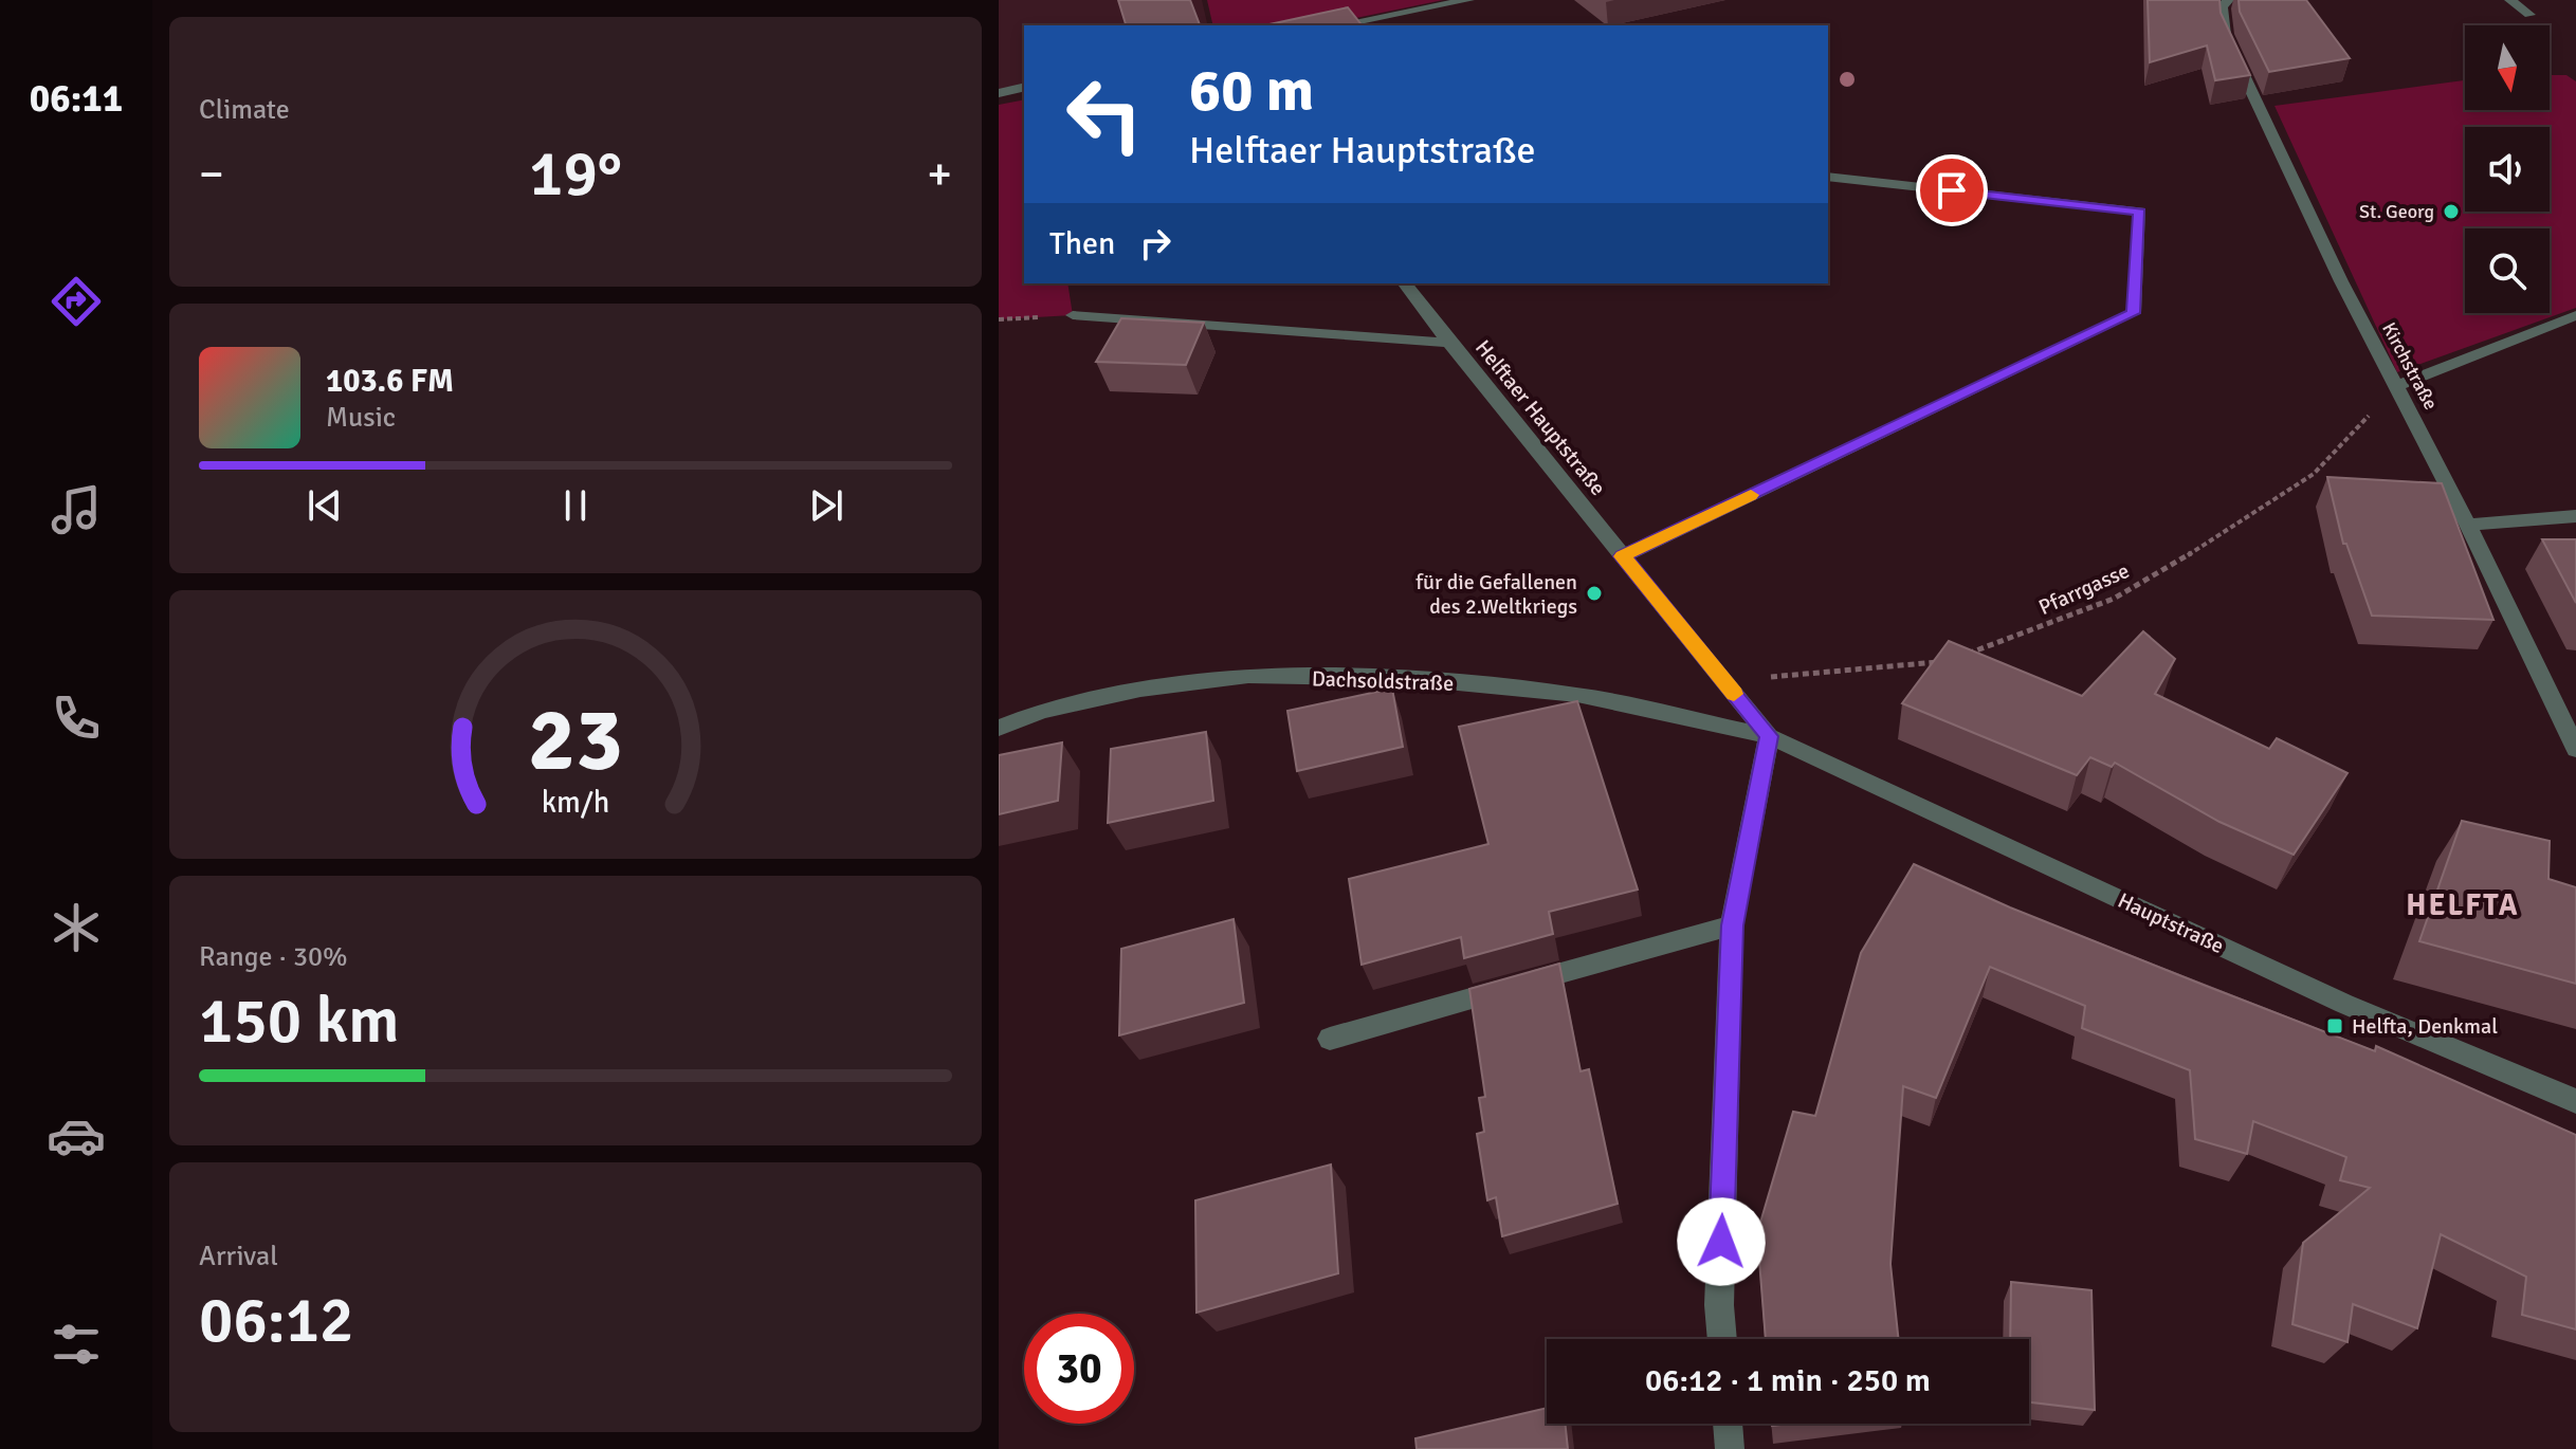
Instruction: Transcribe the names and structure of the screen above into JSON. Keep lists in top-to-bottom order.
{
  "streets": {
    "street": [
      "Kirchstraße",
      "Helftaer Hauptstraße",
      "Dachsoldstraße",
      "Hauptstraße"
    ],
    "path": ["Pfarrgasse"]
  },
  "crossings": [
    ["Kirchstraße", "Pfarrgasse"],
    ["Helftaer Hauptstraße", "Dachsoldstraße"],
    ["Helftaer Hauptstraße", "Hauptstraße"],
    ["Dachsoldstraße", "Hauptstraße"]
  ],
  "districts": ["HELFTA"],
  "places": {
    "other": ["St. Georg", "für die Gefallenen des 2.Weltkriegs"],
    "transit": ["Helfta, Denkmal"]
  },
  "north": "bottom",
  "page": {
    "tabs": "06:11",
    "tile": [
      "Climate",
      ["Range · 30%", "150 km"],
      ["Arrival", "06:12"]
    ],
    "turn": ["60 m", "Helftaer Hauptstraße"],
    "heat": ["−", "19°", "+"],
    "then": "Then",
    "song": ["103.6 FM", "Music"],
    "limit": "30",
    "trip": "06:12 · 1 min · 250 m",
    "gauge": ["23", "km/h"]
  }
}
